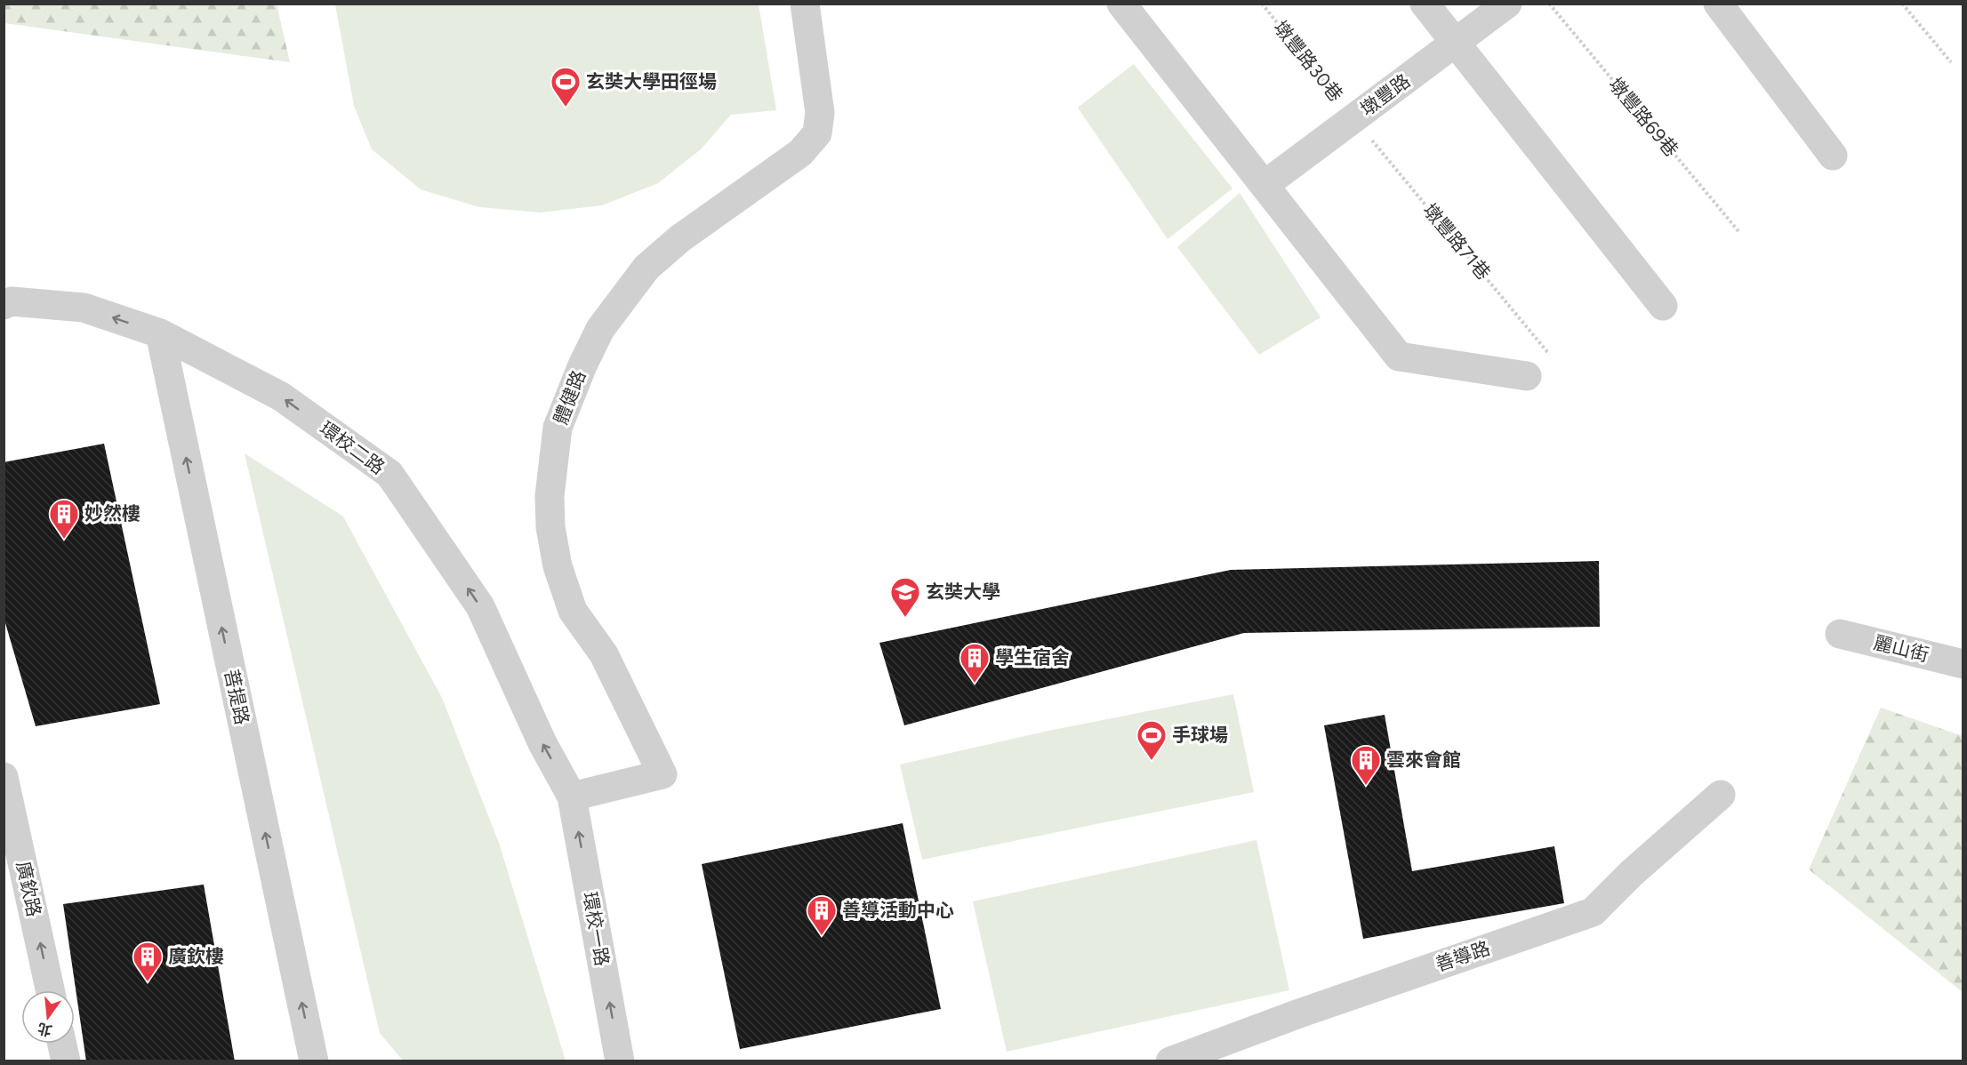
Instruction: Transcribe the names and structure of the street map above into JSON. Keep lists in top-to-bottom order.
{
  "streets": {
    "street": [
      "墩豐路",
      "體健路",
      "環校二路",
      "麗山街",
      "菩提路",
      "廣欽路",
      "環校一路",
      "善導路"
    ],
    "path": ["墩豐路30巷", "墩豐路69巷", "墩豐路71巷"]
  },
  "crossings": [
    ["墩豐路30巷", "墩豐路"],
    ["墩豐路30巷", "墩豐路71巷"],
    ["墩豐路", "墩豐路71巷"],
    ["體健路", "環校二路"],
    ["體健路", "環校一路"],
    ["環校二路", "菩提路"],
    ["環校二路", "環校一路"]
  ],
  "one_way": [
    "環校二路",
    "菩提路",
    "廣欽路",
    "環校一路"
  ],
  "places": {
    "sports": ["玄奘大學田徑場", "手球場"],
    "building": [
      "妙然樓",
      "學生宿舍",
      "雲來會館",
      "善導活動中心",
      "廣欽樓"
    ],
    "school or university": ["玄奘大學"]
  },
  "north": "bottom"
}
